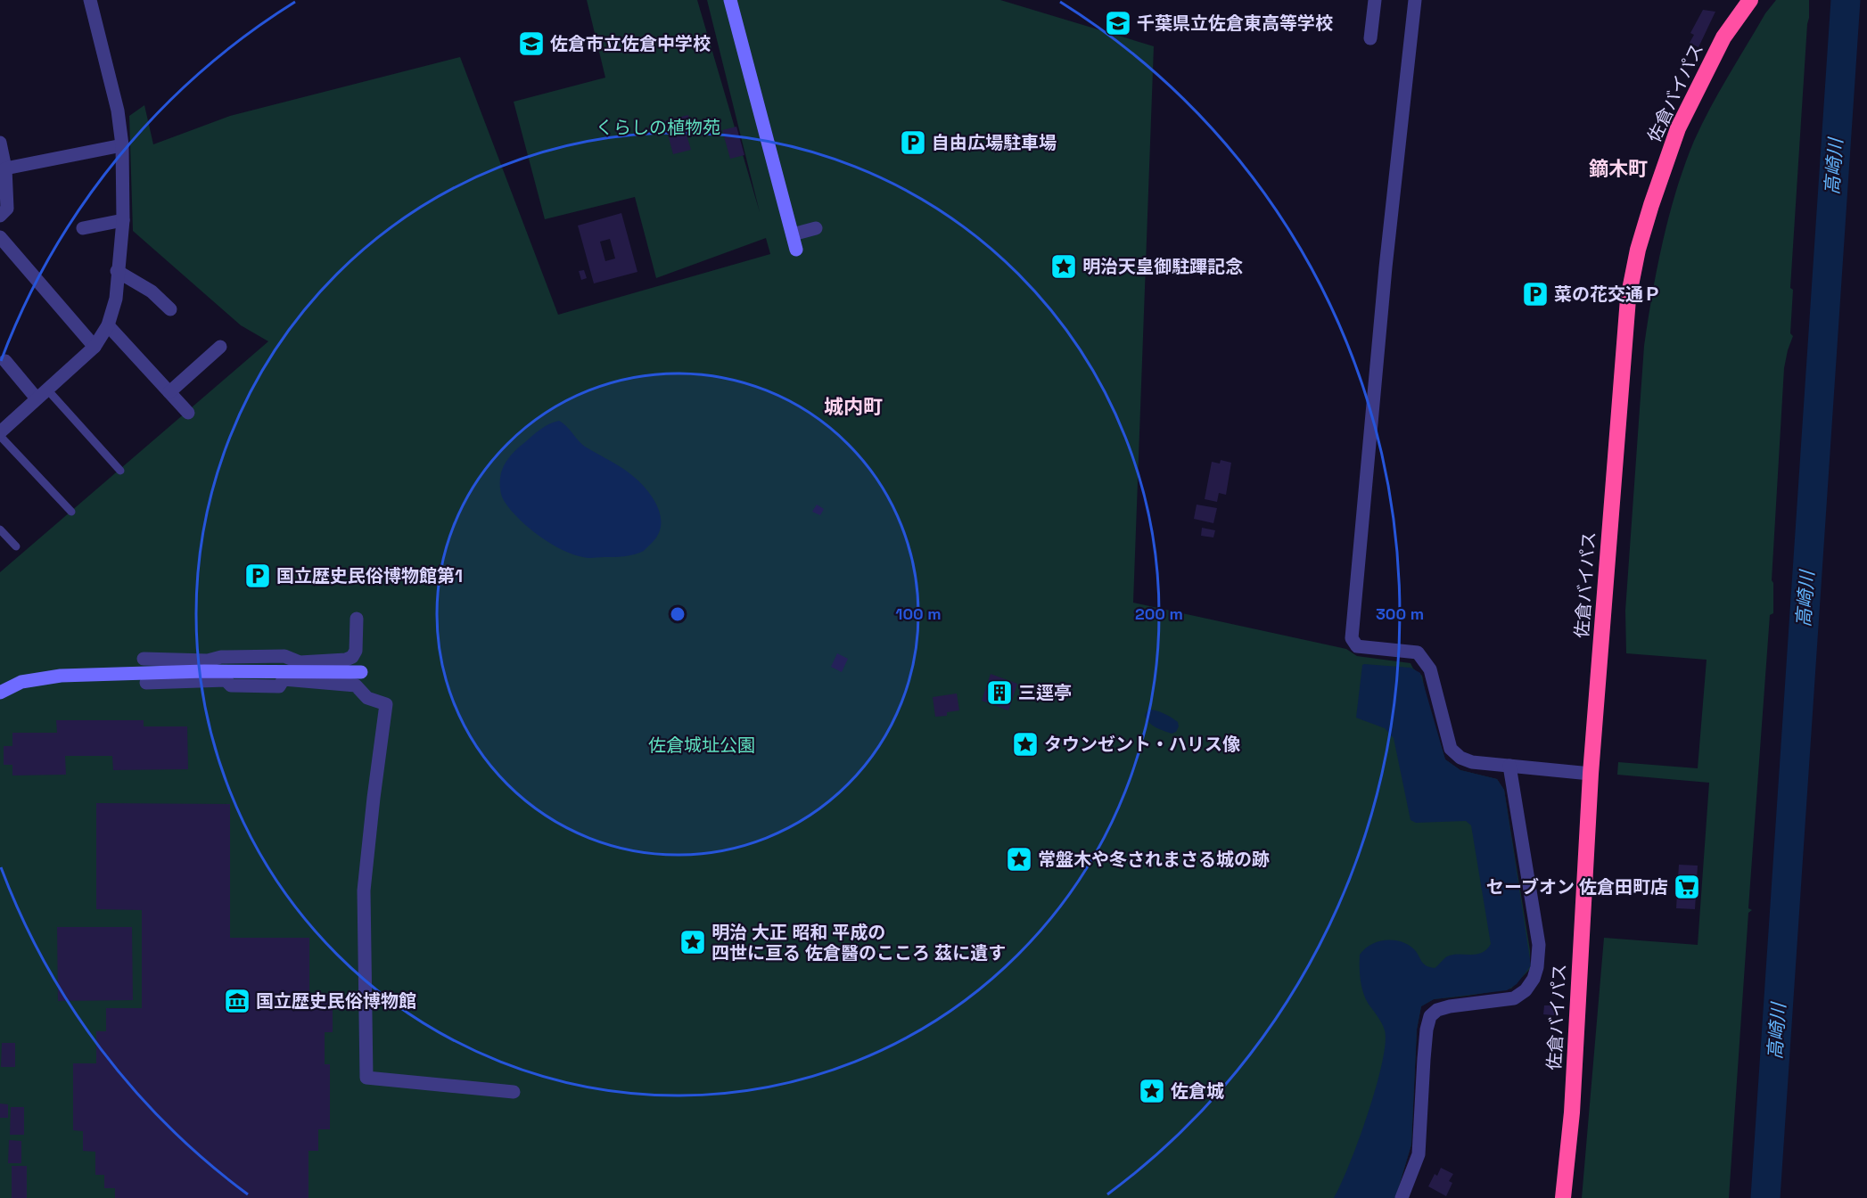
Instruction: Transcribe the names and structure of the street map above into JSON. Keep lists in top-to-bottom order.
{
  "streets": {
    "highway": ["佐倉バイパス"]
  },
  "districts": ["鏑木町", "城内町"],
  "water": ["高崎川"],
  "parks": ["くらしの植物苑", "佐倉城址公園"],
  "places": {
    "school or university": ["千葉県立佐倉東高等学校", "佐倉市立佐倉中学校"],
    "parking": ["自由広場駐車場", "菜の花交通Ｐ", "国立歴史民俗博物館第1"],
    "place": [
      "明治天皇御駐蹕記念",
      "タウンゼント・ハリス像",
      "常盤木や冬されまさる城の跡",
      "明治 大正 昭和 平成の 四世に亘る 佐倉醫のこころ 茲に遺す",
      "佐倉城"
    ],
    "building": ["三逕亭"],
    "supermarket": ["セーブオン 佐倉田町店"],
    "museum": ["国立歴史民俗博物館"]
  },
  "rings": ["100 m", "200 m", "300 m"]
}
